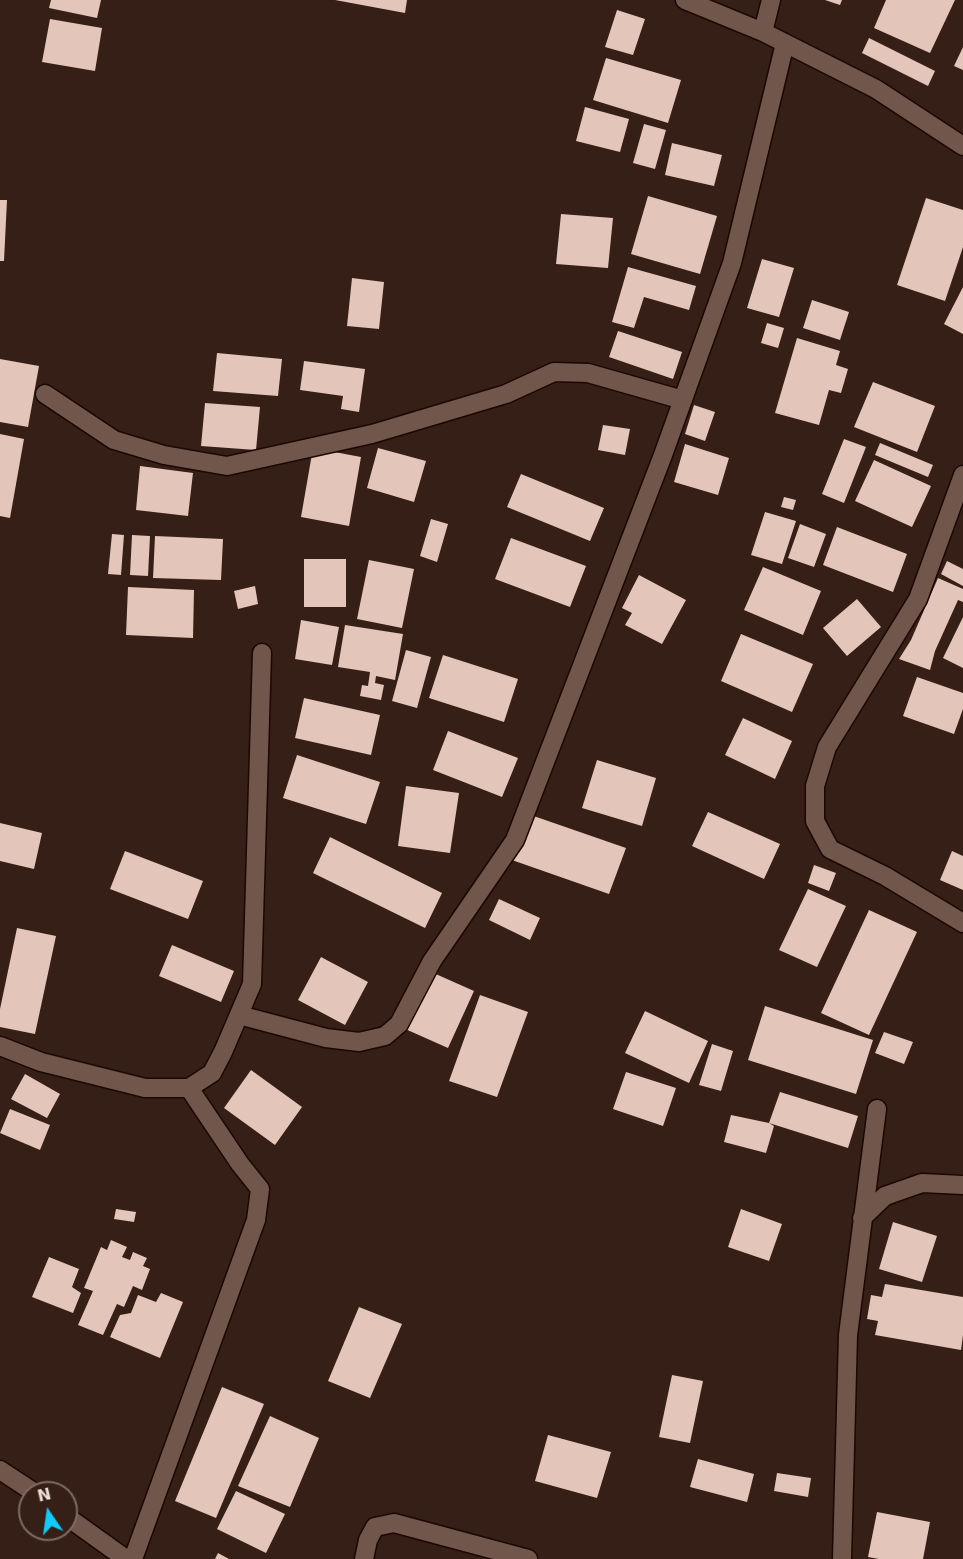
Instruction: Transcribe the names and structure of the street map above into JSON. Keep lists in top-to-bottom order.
{
  "north": "top"
}
